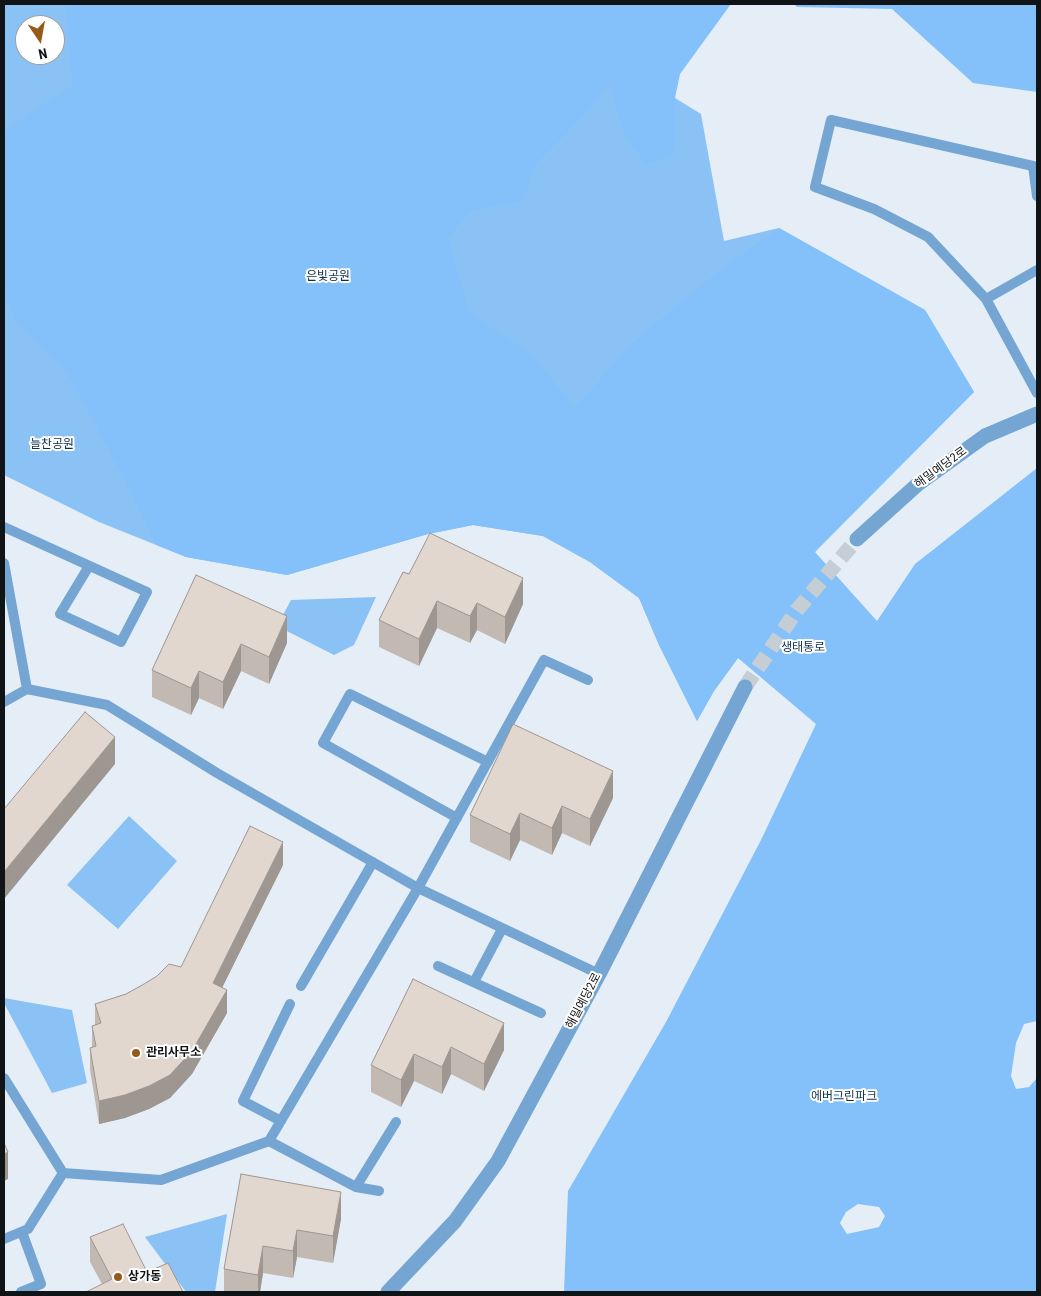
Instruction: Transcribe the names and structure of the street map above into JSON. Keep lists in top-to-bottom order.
{
  "streets": {
    "street": ["해밀예당2로"]
  },
  "parks": [
    "은빛공원",
    "늘찬공원",
    "생태통로",
    "에버그린파크"
  ],
  "places": ["관리사무소", "상가동"],
  "north": "bottom"
}
